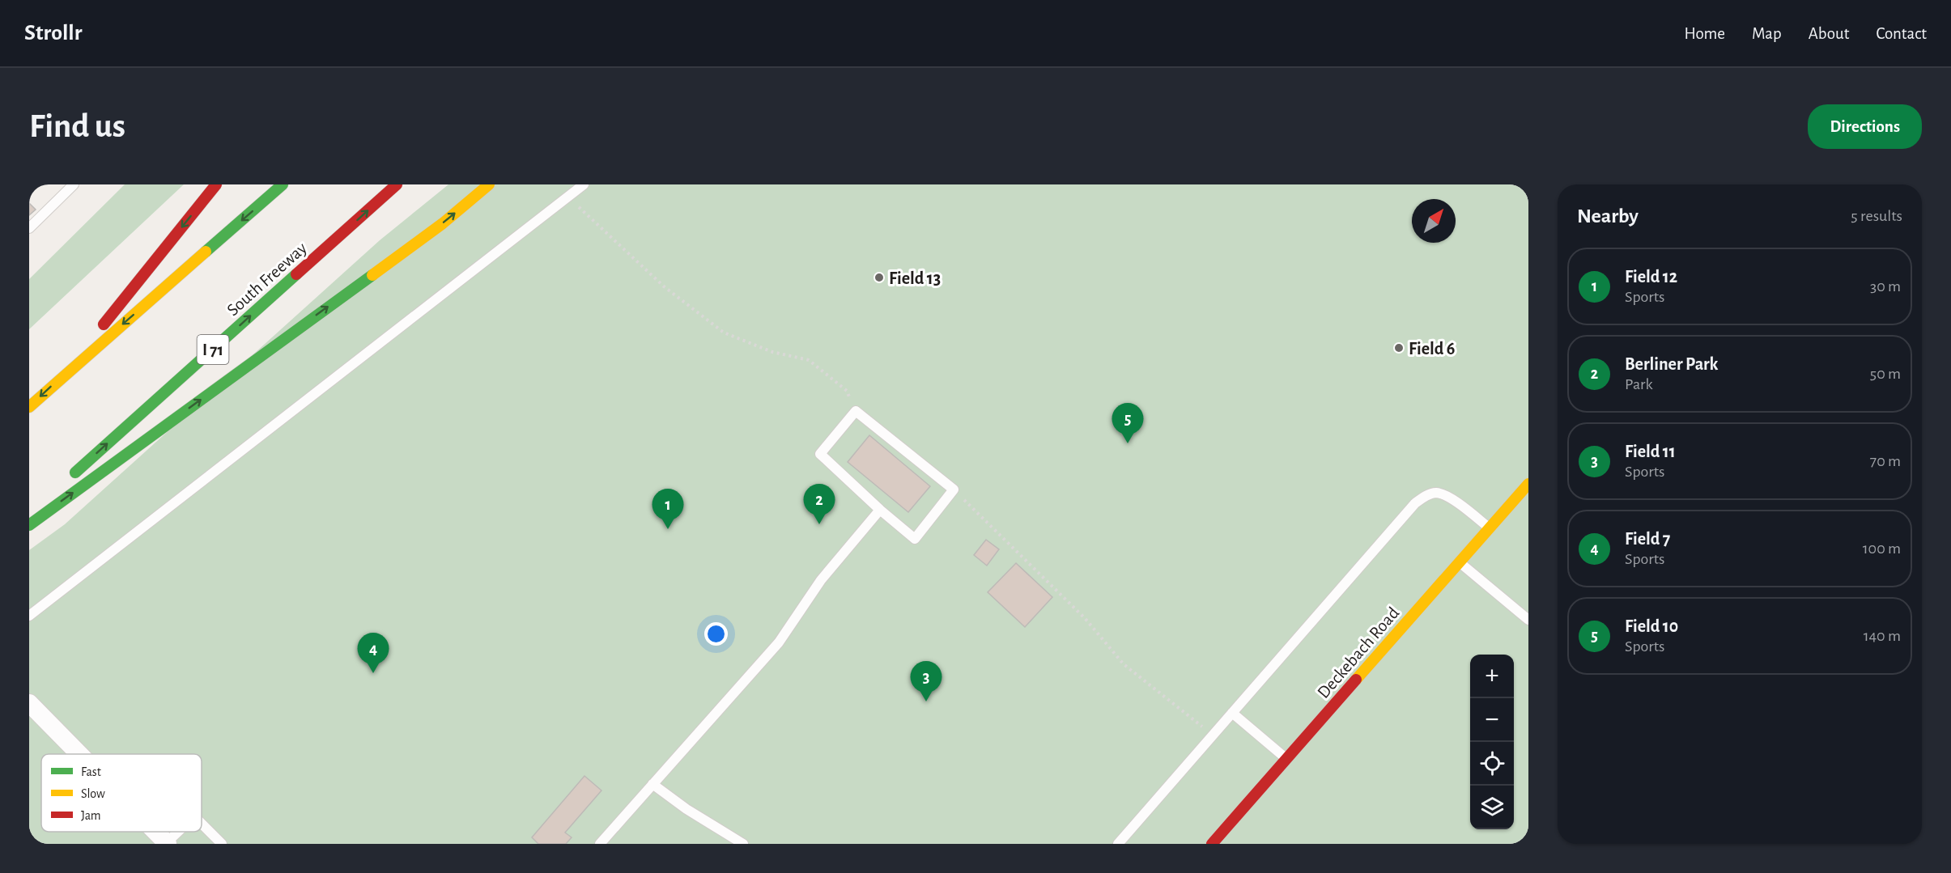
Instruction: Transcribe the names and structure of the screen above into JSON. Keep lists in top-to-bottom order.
{
  "streets": {
    "main road": ["South Freeway", "I 71", "Deckebach Road"]
  },
  "places": ["Field 13", "Field 6"],
  "legend": ["Fast", "Slow", "Jam"],
  "north": "top right",
  "page": {
    "header": "Strollr",
    "nav": [
      "Home",
      "Map",
      "About",
      "Contact"
    ],
    "buttons": "Directions",
    "title": "Find us",
    "heading": ["Nearby", "5 results"],
    "list": [
      {
        "mark": "1",
        "name": "Field 12",
        "note": "Sports",
        "value": "30 m"
      },
      {
        "mark": "2",
        "name": "Berliner Park",
        "note": "Park",
        "value": "50 m"
      },
      {
        "mark": "3",
        "name": "Field 11",
        "note": "Sports",
        "value": "70 m"
      },
      {
        "mark": "4",
        "name": "Field 7",
        "note": "Sports",
        "value": "100 m"
      },
      {
        "mark": "5",
        "name": "Field 10",
        "note": "Sports",
        "value": "140 m"
      }
    ],
    "pins": [
      "5",
      "2",
      "1",
      "4",
      "3"
    ],
    "map_buttons": ["+", "−"]
  }
}
